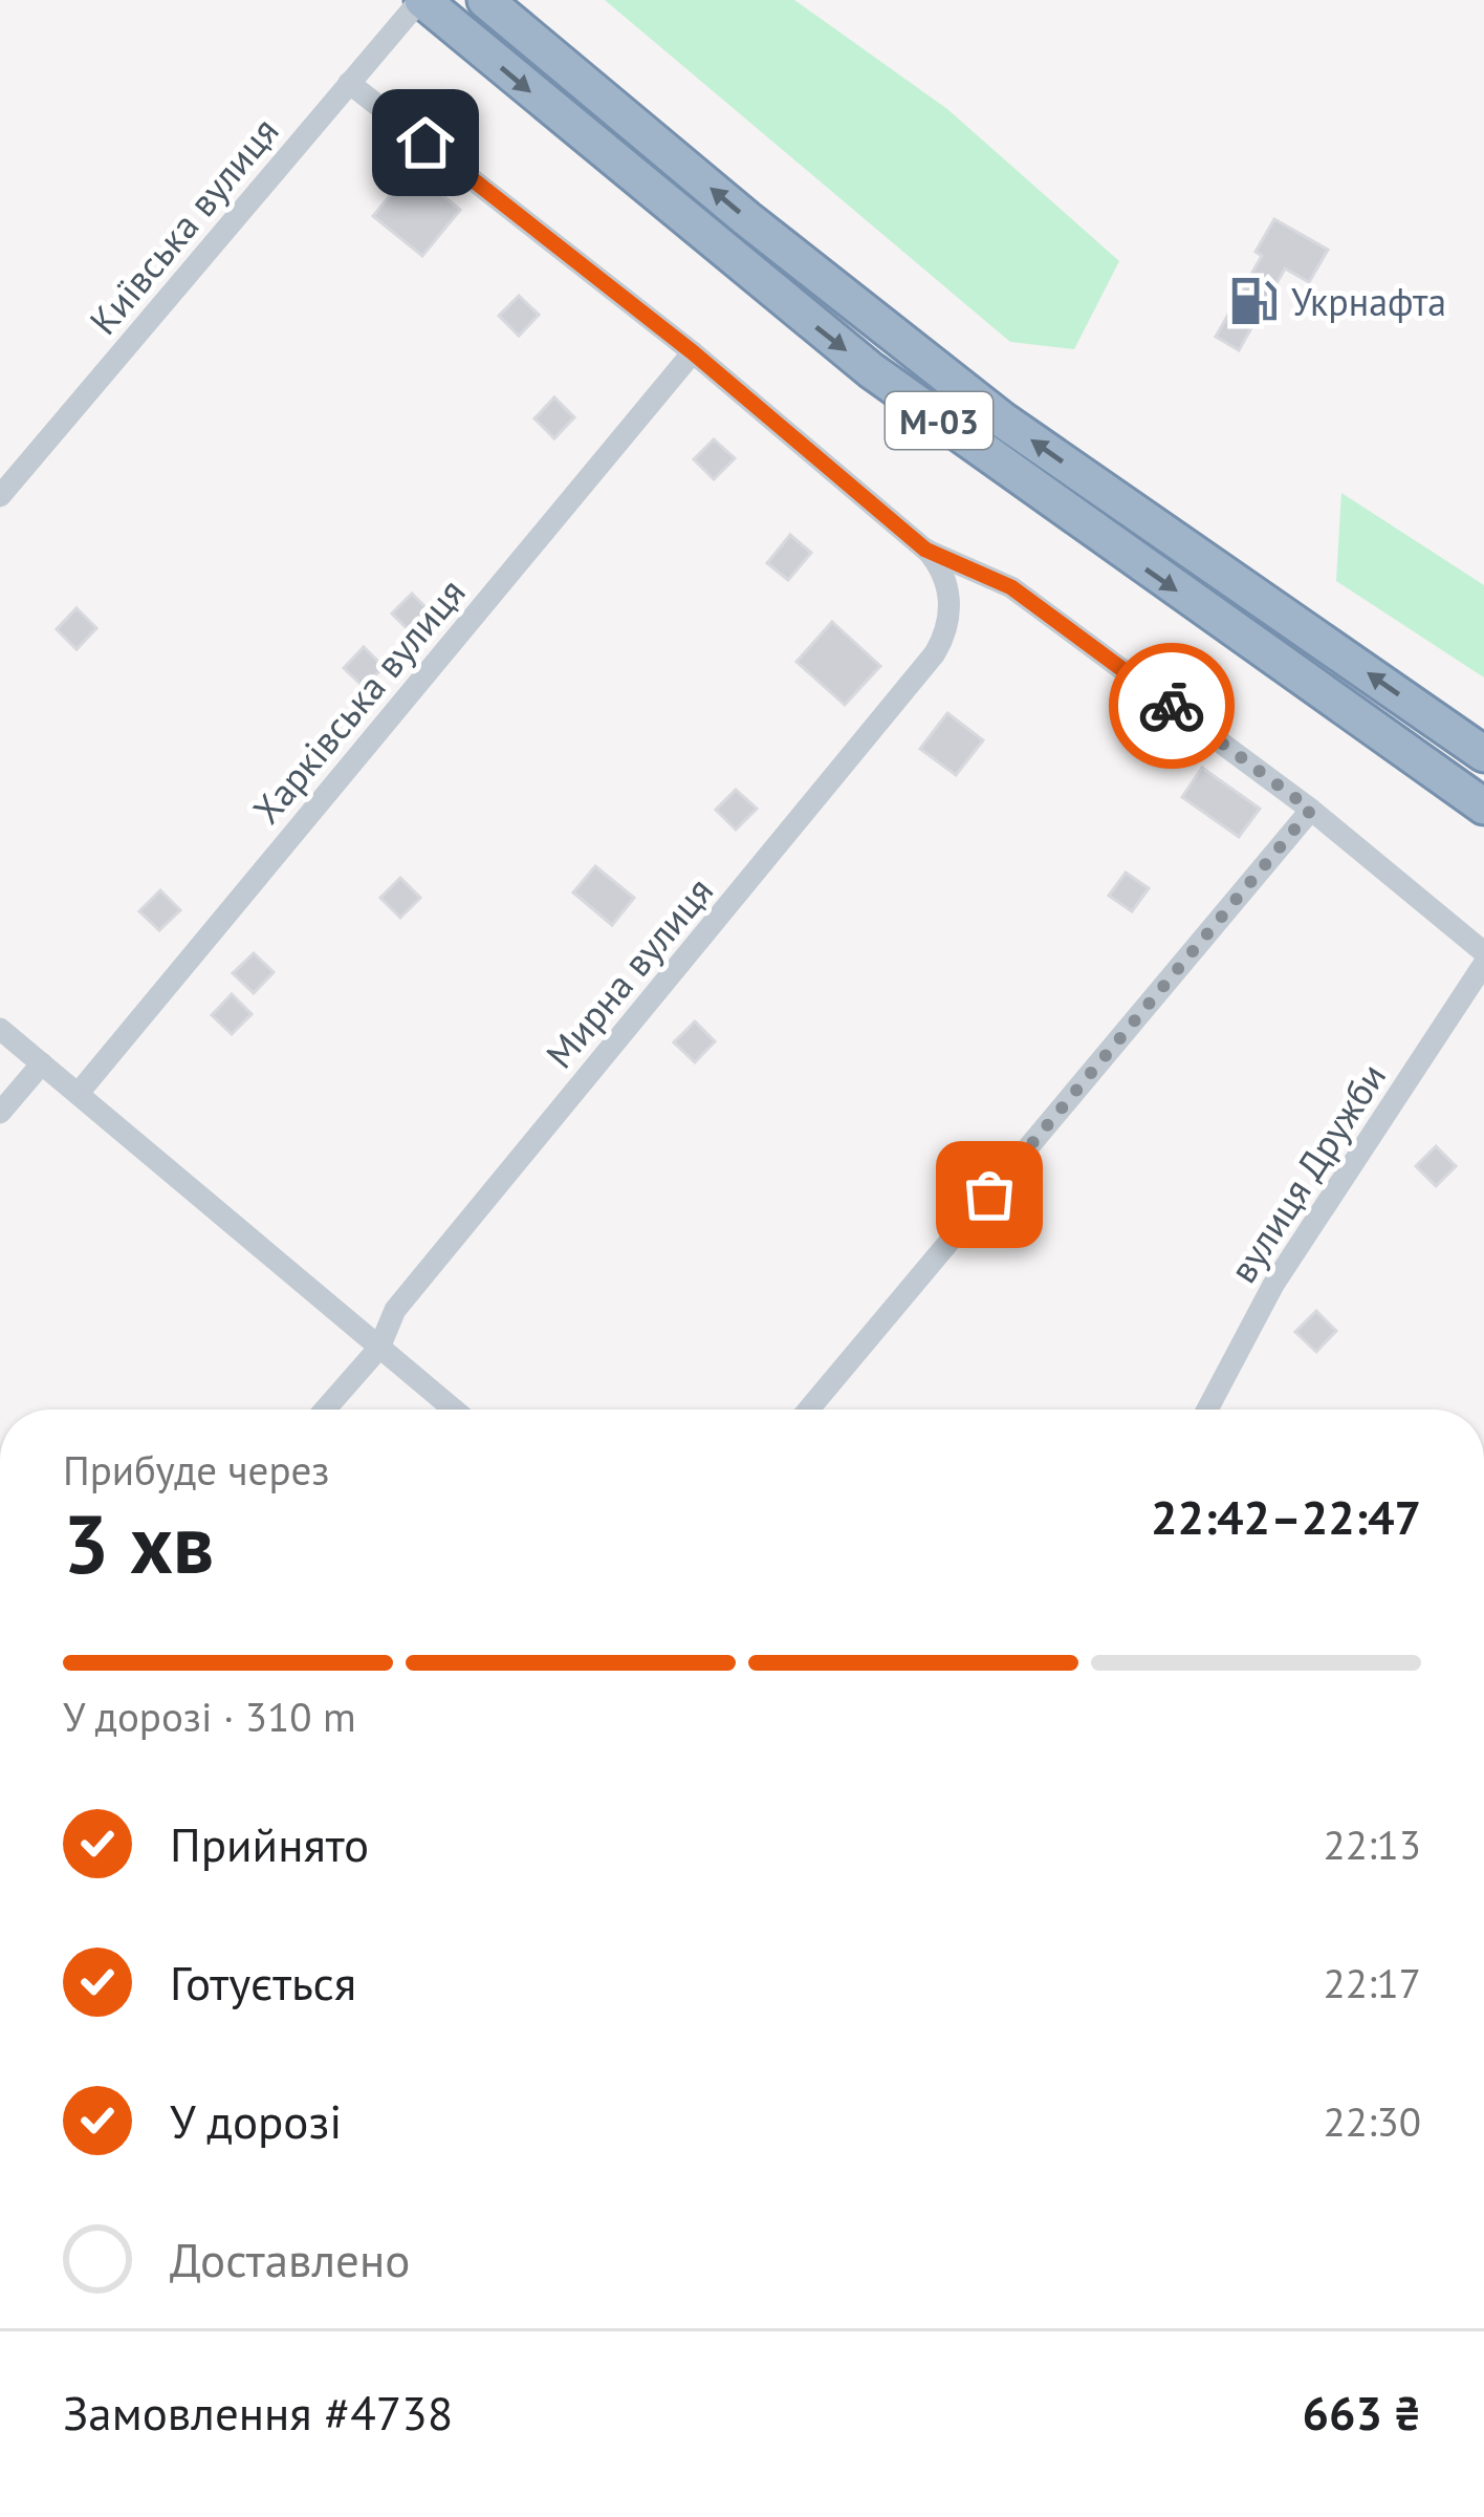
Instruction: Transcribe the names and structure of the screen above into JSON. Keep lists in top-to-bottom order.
{
  "streets": {
    "highway": ["М-03"],
    "street": [
      "Київська вулиця",
      "Харківська вулиця",
      "Мирна вулиця",
      "вулиця Дружби"
    ]
  },
  "crossings": [
    ["Київська вулиця", "М-03"]
  ],
  "places": {
    "fuel station": ["Укрнафта"]
  },
  "page": {
    "heading": ["3 хв", "Прибуде через", "22:42–22:47"],
    "panel": ["Замовлення #4738", "663 ₴"],
    "bar": "У дорозі · 310 m",
    "list": [
      ["Прийнято", "22:13"],
      ["Готується", "22:17"],
      ["У дорозі", "22:30"],
      "Доставлено"
    ]
  }
}
